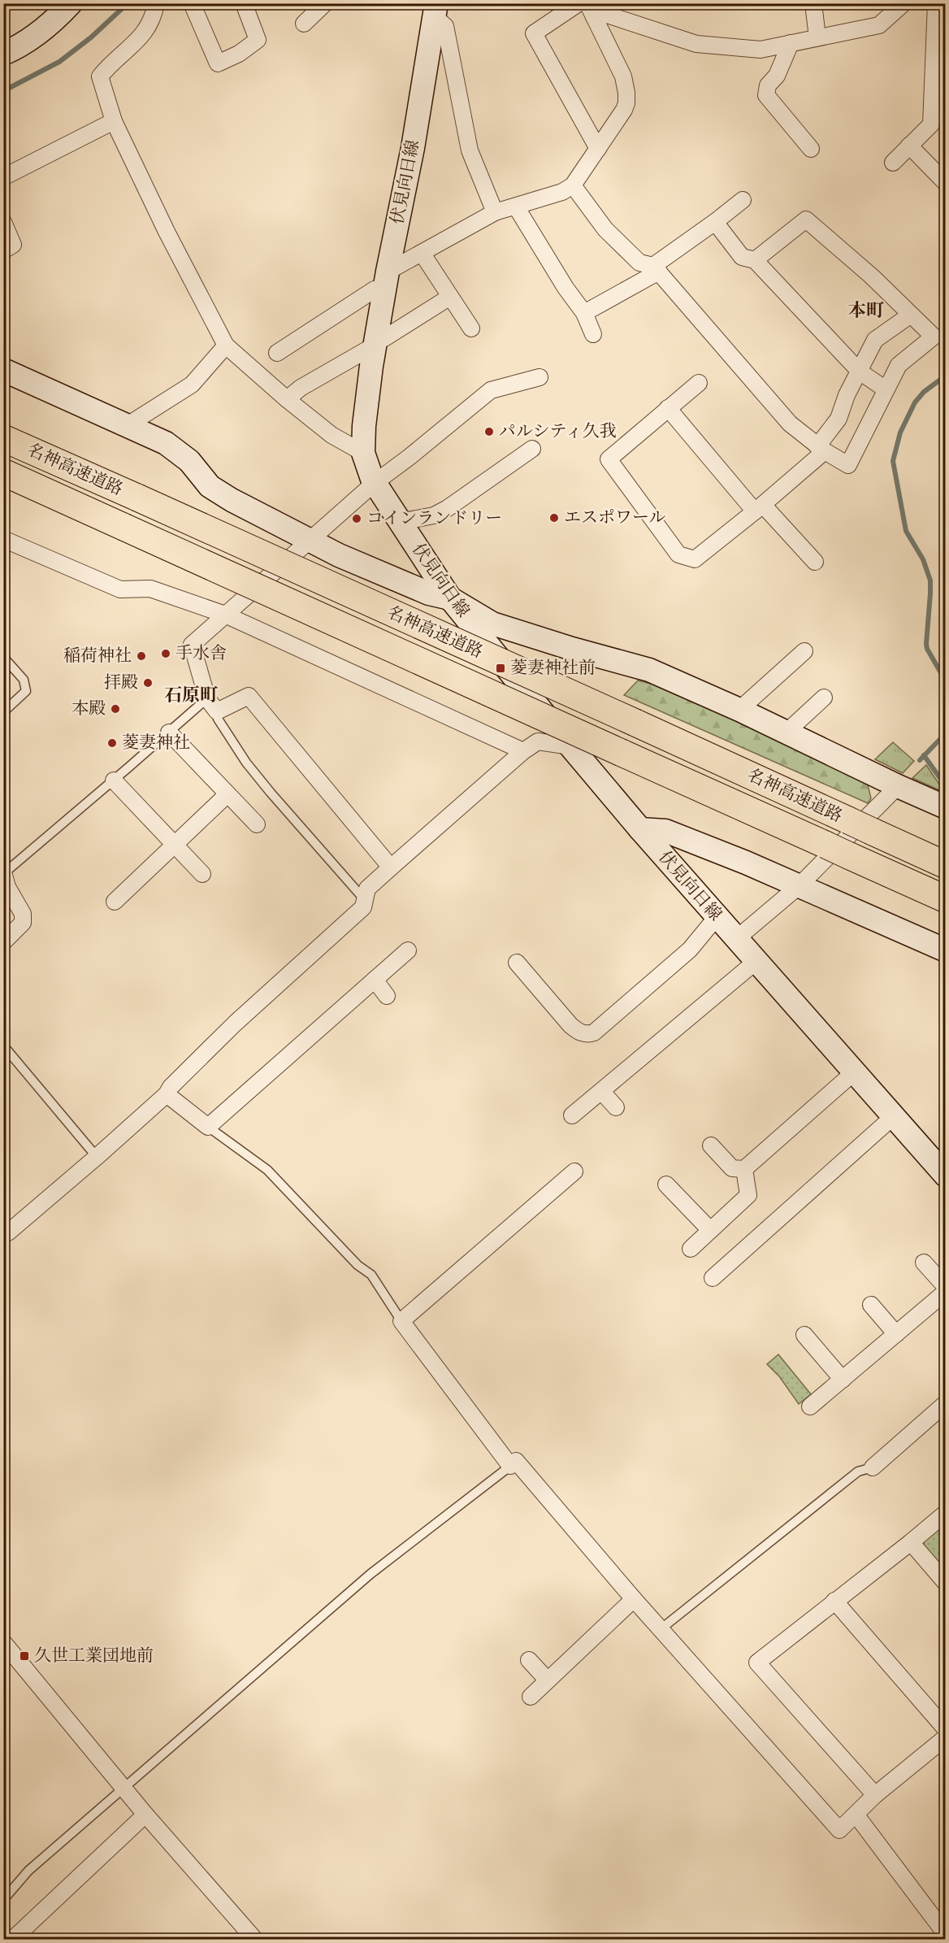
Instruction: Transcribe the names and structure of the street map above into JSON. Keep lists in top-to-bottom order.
{
  "streets": {
    "highway": ["名神高速道路"],
    "main road": ["伏見向日線"]
  },
  "districts": ["本町", "石原町"],
  "places": {
    "other": [
      "パルシティ久我",
      "エスポワール",
      "コインランドリー",
      "手水舎",
      "稲荷神社",
      "拝殿",
      "本殿",
      "菱妻神社"
    ],
    "transit": ["菱妻神社前", "久世工業団地前"]
  }
}
